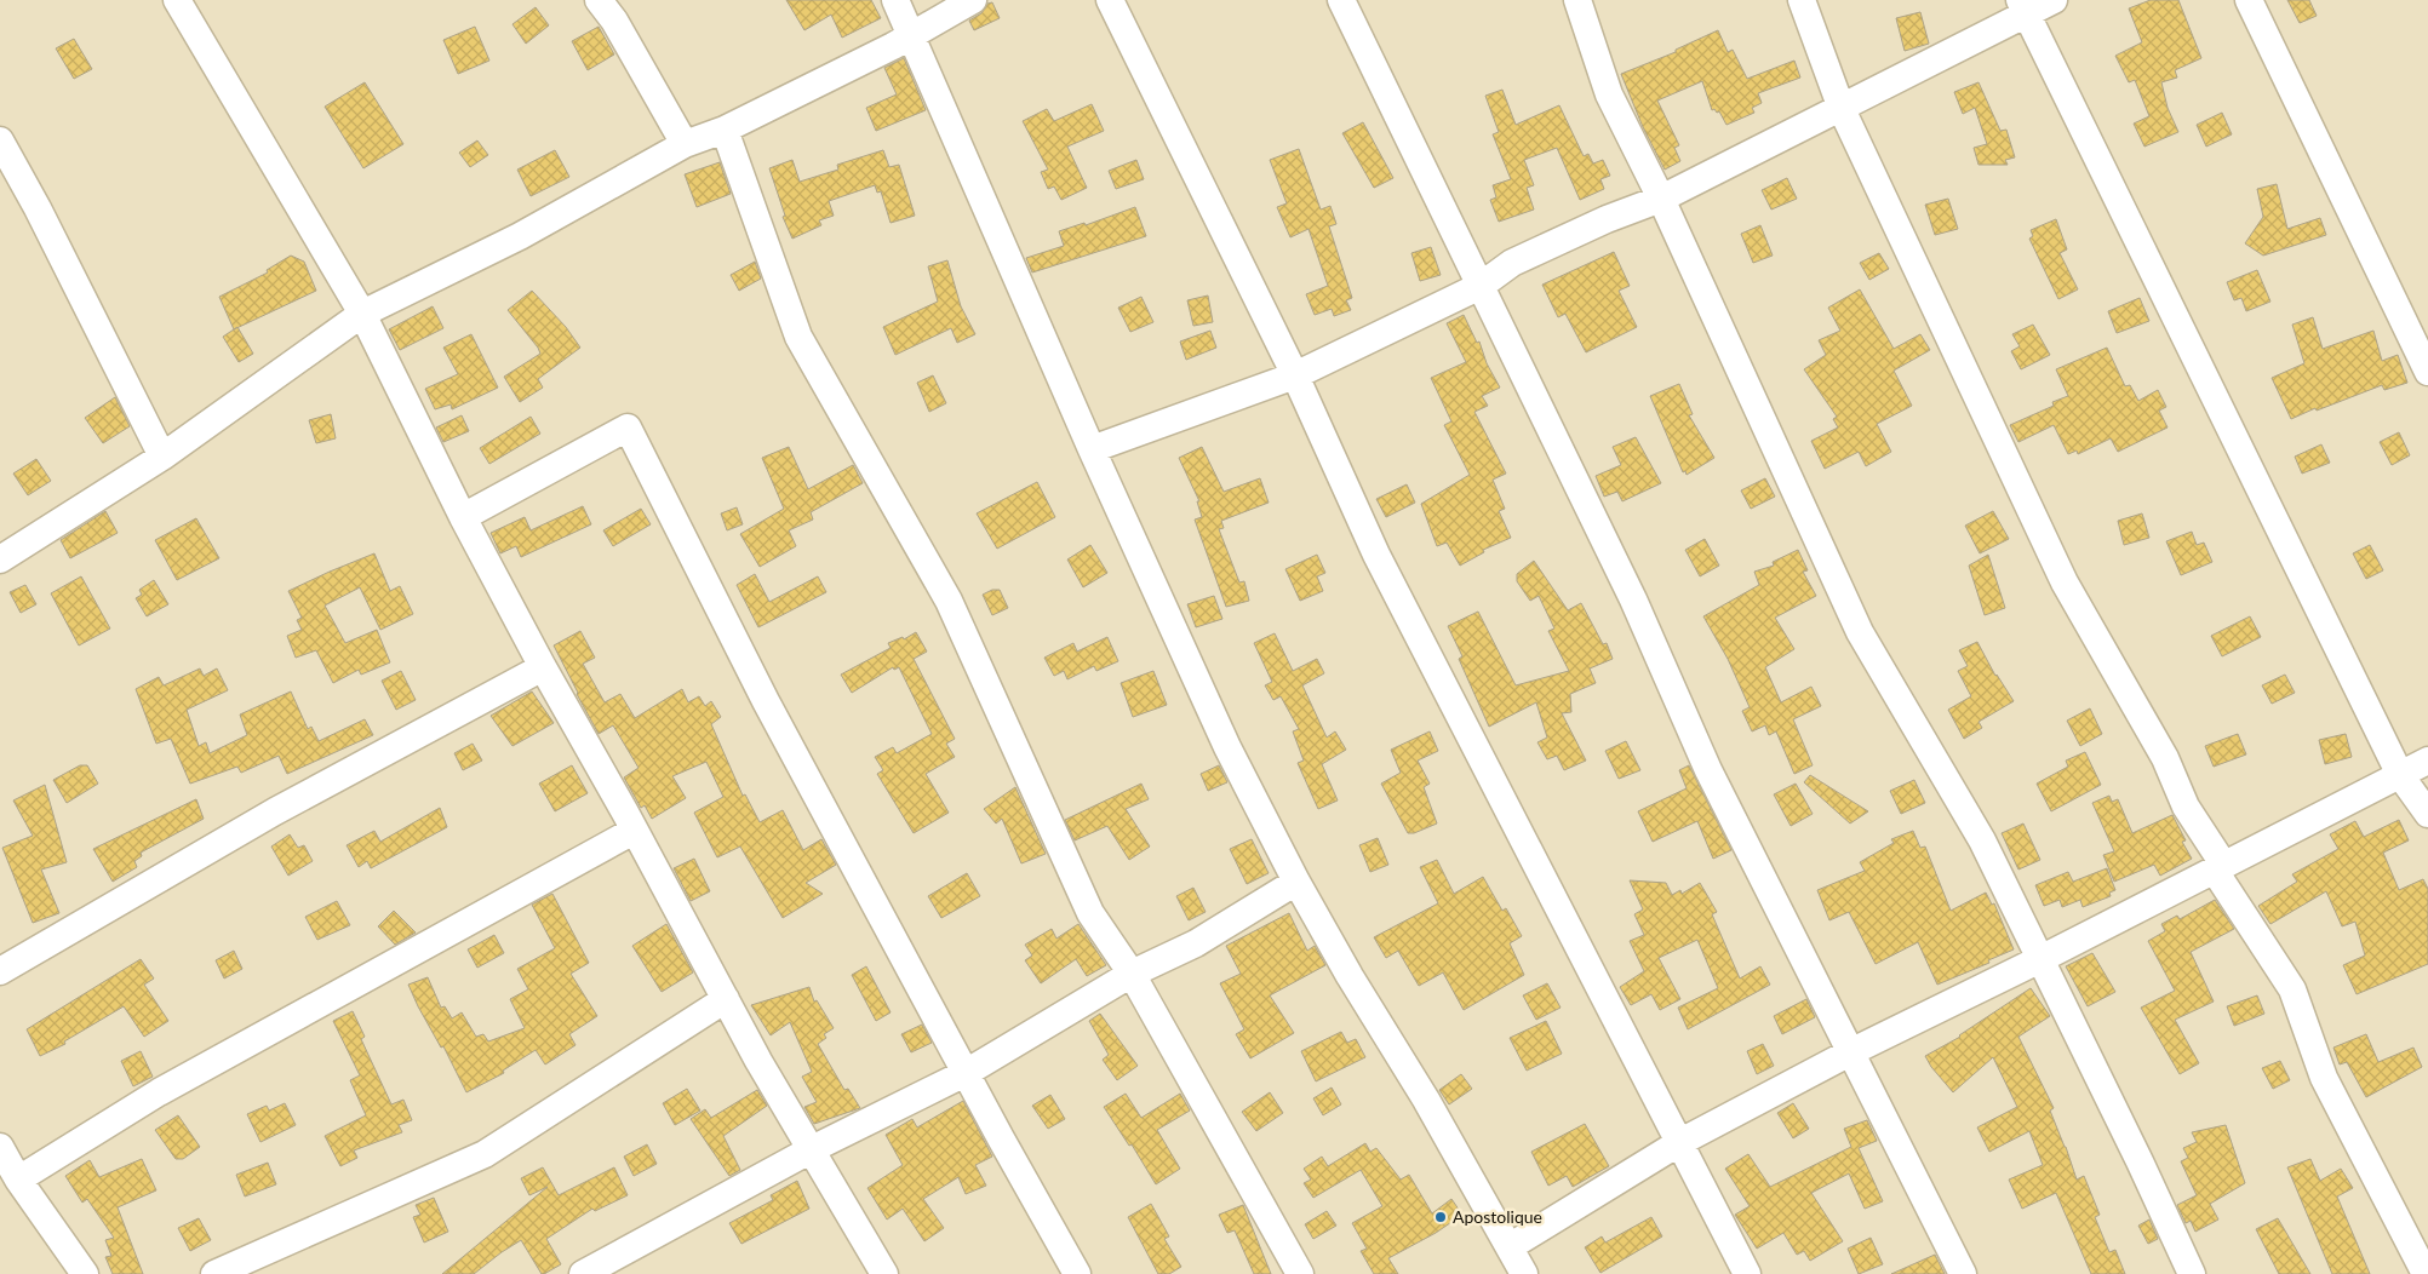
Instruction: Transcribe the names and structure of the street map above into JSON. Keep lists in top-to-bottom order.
{
  "places": ["Apostolique"]
}
